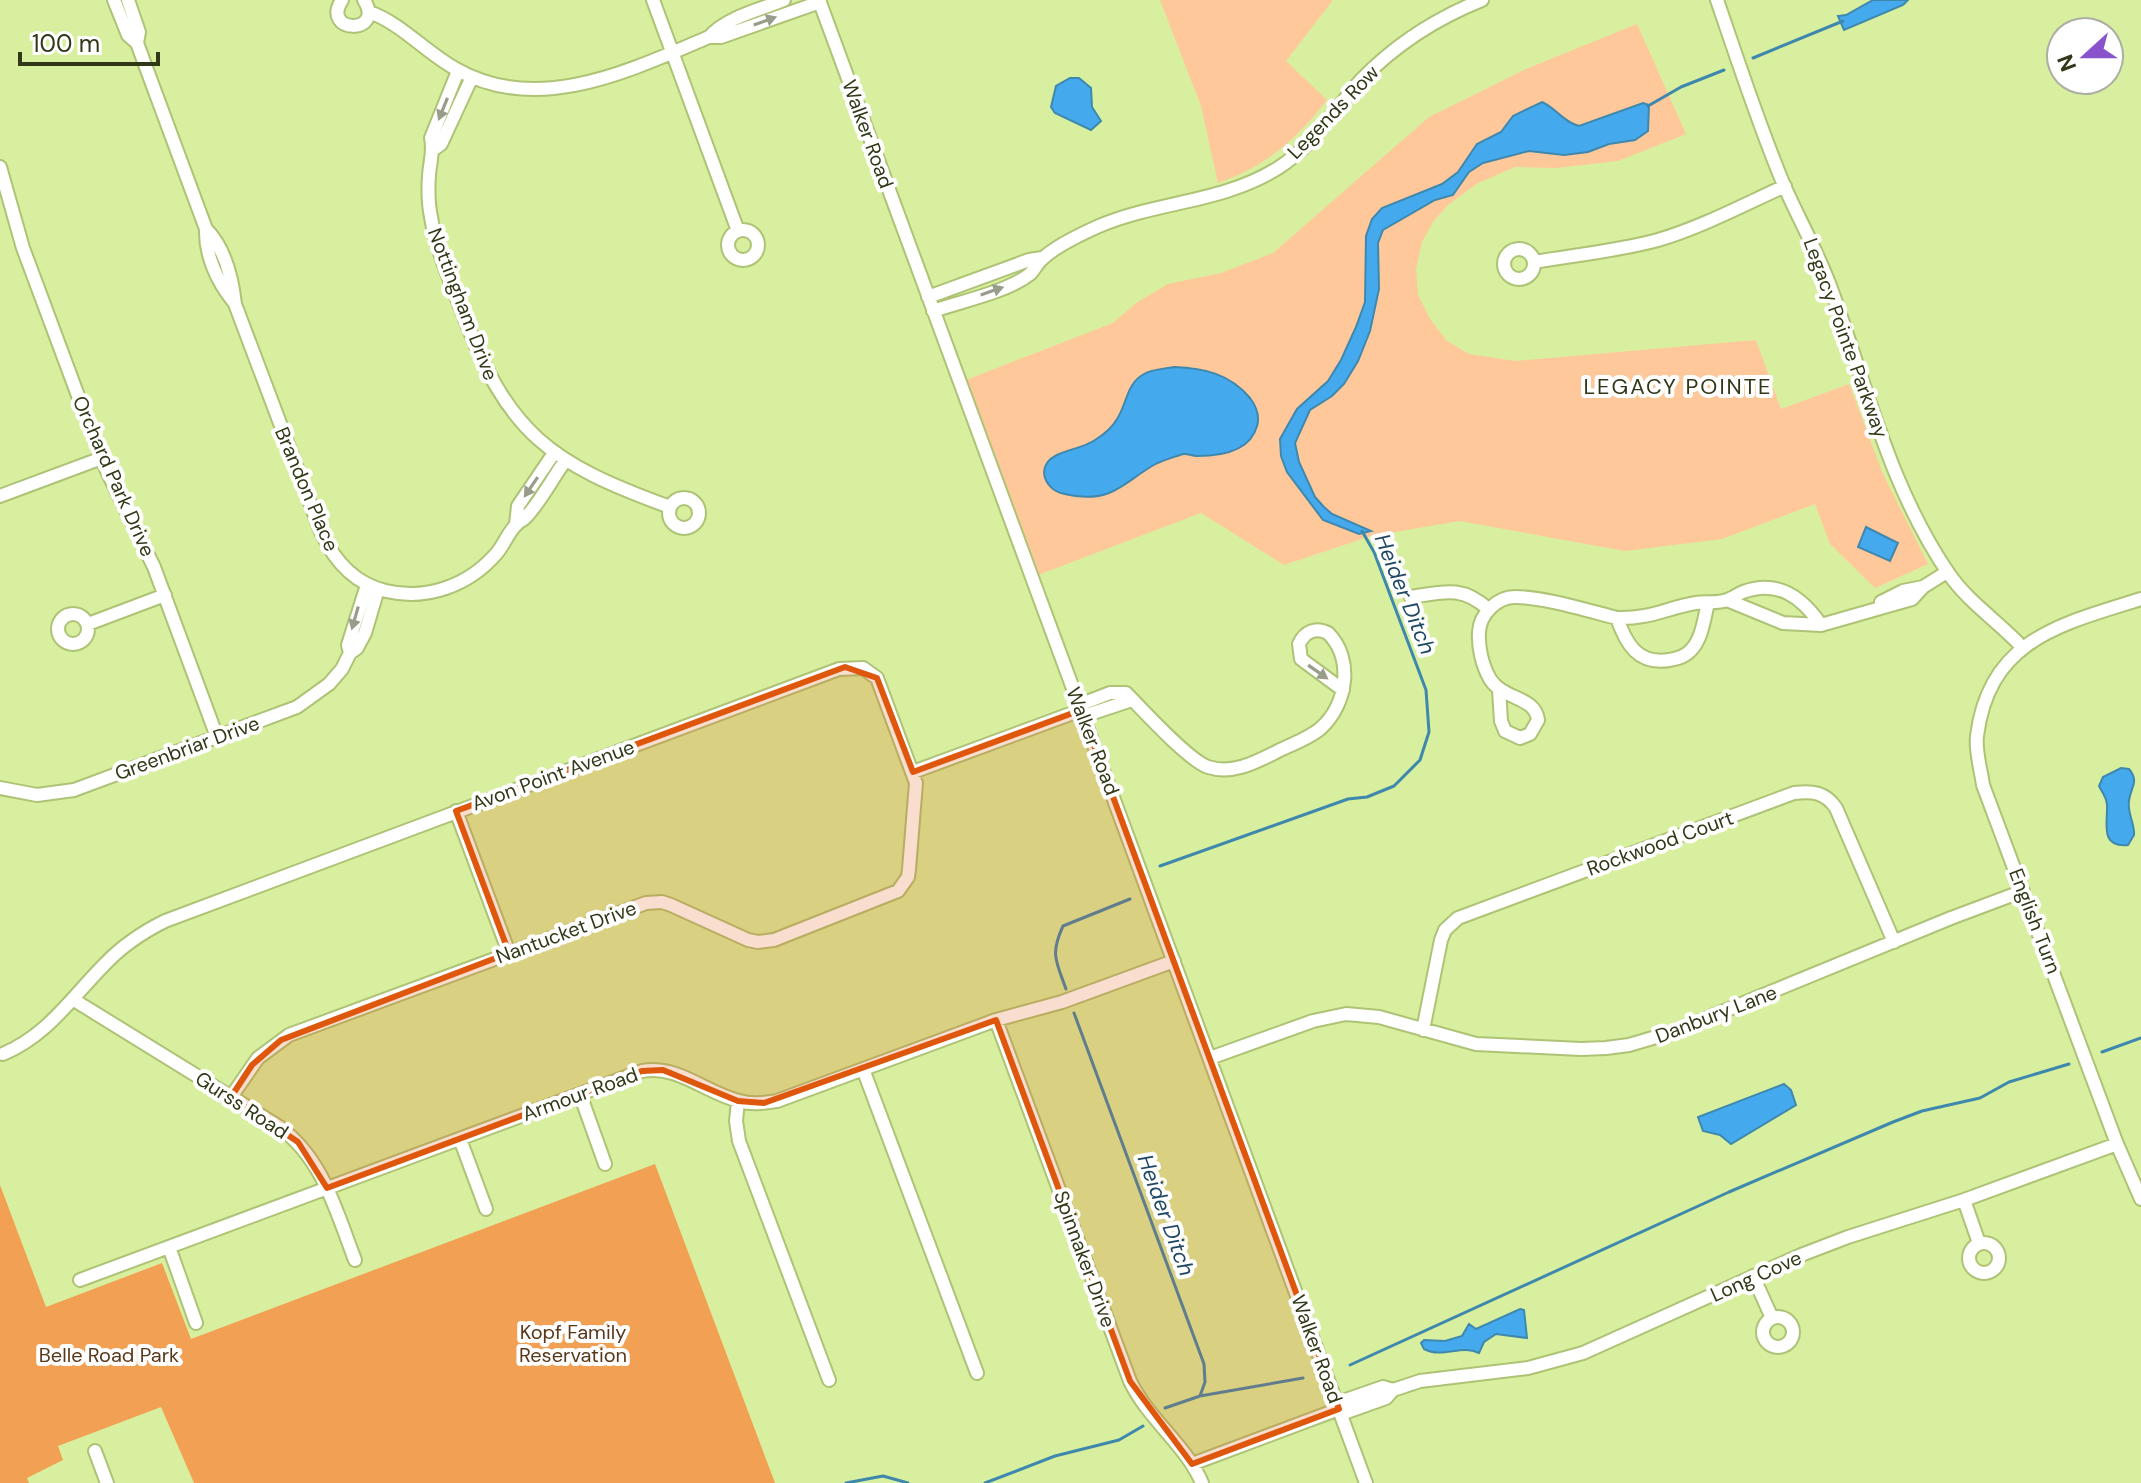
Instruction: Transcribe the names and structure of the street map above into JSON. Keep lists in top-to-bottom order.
{
  "streets": {
    "street": [
      "Legends Row",
      "Walker Road",
      "Nottingham Drive",
      "Legacy Pointe Parkway",
      "Orchard Park Drive",
      "Brandon Place",
      "Greenbriar Drive",
      "Avon Point Avenue",
      "Rockwood Court",
      "English Turn",
      "Nantucket Drive",
      "Danbury Lane",
      "Armour Road",
      "Gurss Road",
      "Spinnaker Drive",
      "Long Cove"
    ]
  },
  "crossings": [
    ["Legends Row", "Walker Road"],
    ["Walker Road", "Danbury Lane"],
    ["Walker Road", "Armour Road"],
    ["Walker Road", "Long Cove"],
    ["Legacy Pointe Parkway", "English Turn"],
    ["Orchard Park Drive", "Greenbriar Drive"],
    ["Brandon Place", "Greenbriar Drive"],
    ["Avon Point Avenue", "Nantucket Drive"],
    ["Avon Point Avenue", "Gurss Road"],
    ["Rockwood Court", "Danbury Lane"],
    ["English Turn", "Danbury Lane"],
    ["English Turn", "Long Cove"],
    ["Nantucket Drive", "Gurss Road"],
    ["Armour Road", "Gurss Road"],
    ["Armour Road", "Spinnaker Drive"],
    ["Spinnaker Drive", "Long Cove"]
  ],
  "districts": ["LEGACY POINTE"],
  "water": ["Heider Ditch"],
  "parks": ["Kopf Family Reservation", "Belle Road Park"],
  "scale_bar": "100 m",
  "north": "left"
}
